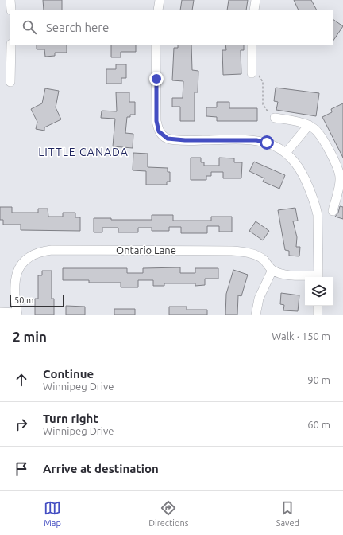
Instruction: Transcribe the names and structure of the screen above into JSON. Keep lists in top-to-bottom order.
{
  "streets": {
    "street": ["Ontario Lane"]
  },
  "districts": ["LITTLE CANADA"],
  "scale_bar": "50 m",
  "page": {
    "search": "Search here",
    "scale": "50 m",
    "heading": ["2 min", "Walk · 150 m"],
    "list": [
      ["Continue", "Winnipeg Drive", "90 m"],
      ["Turn right", "Winnipeg Drive", "60 m"],
      "Arrive at destination"
    ],
    "nav": ["Map", "Directions", "Saved"]
  }
}
